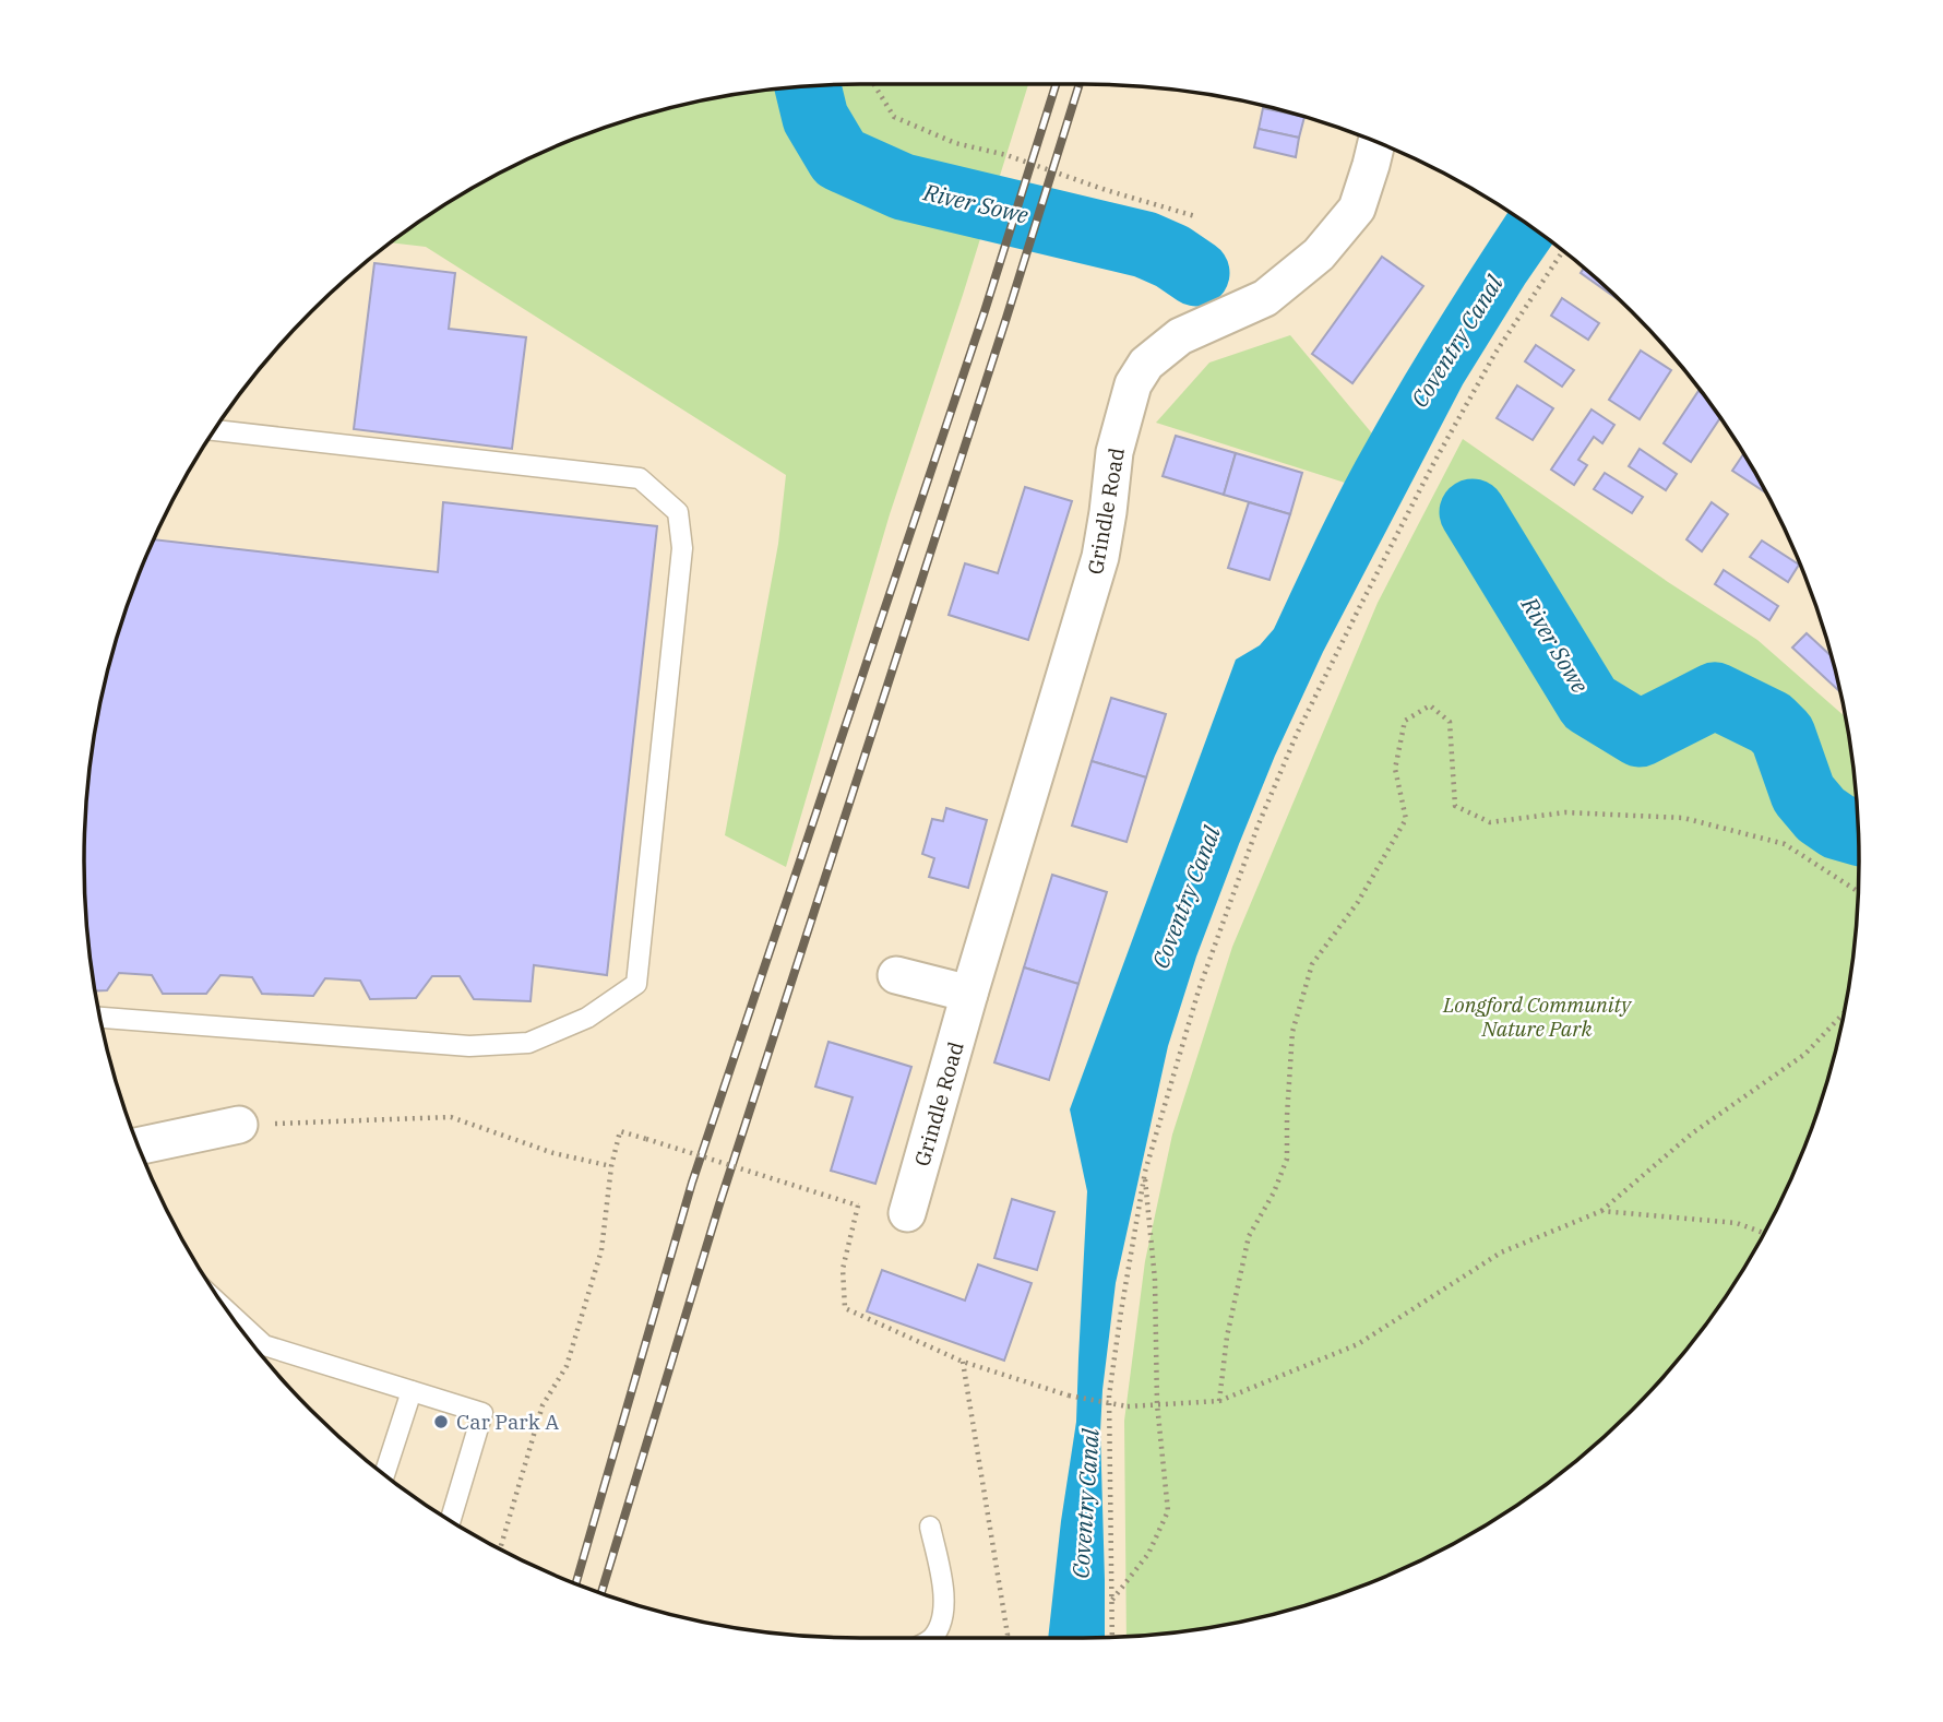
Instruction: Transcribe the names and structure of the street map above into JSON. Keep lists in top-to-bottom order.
{
  "streets": {
    "street": ["Grindle Road"]
  },
  "water": ["River Sowe", "Coventry Canal"],
  "parks": ["Longford Community Nature Park"],
  "places": ["Car Park A"]
}
